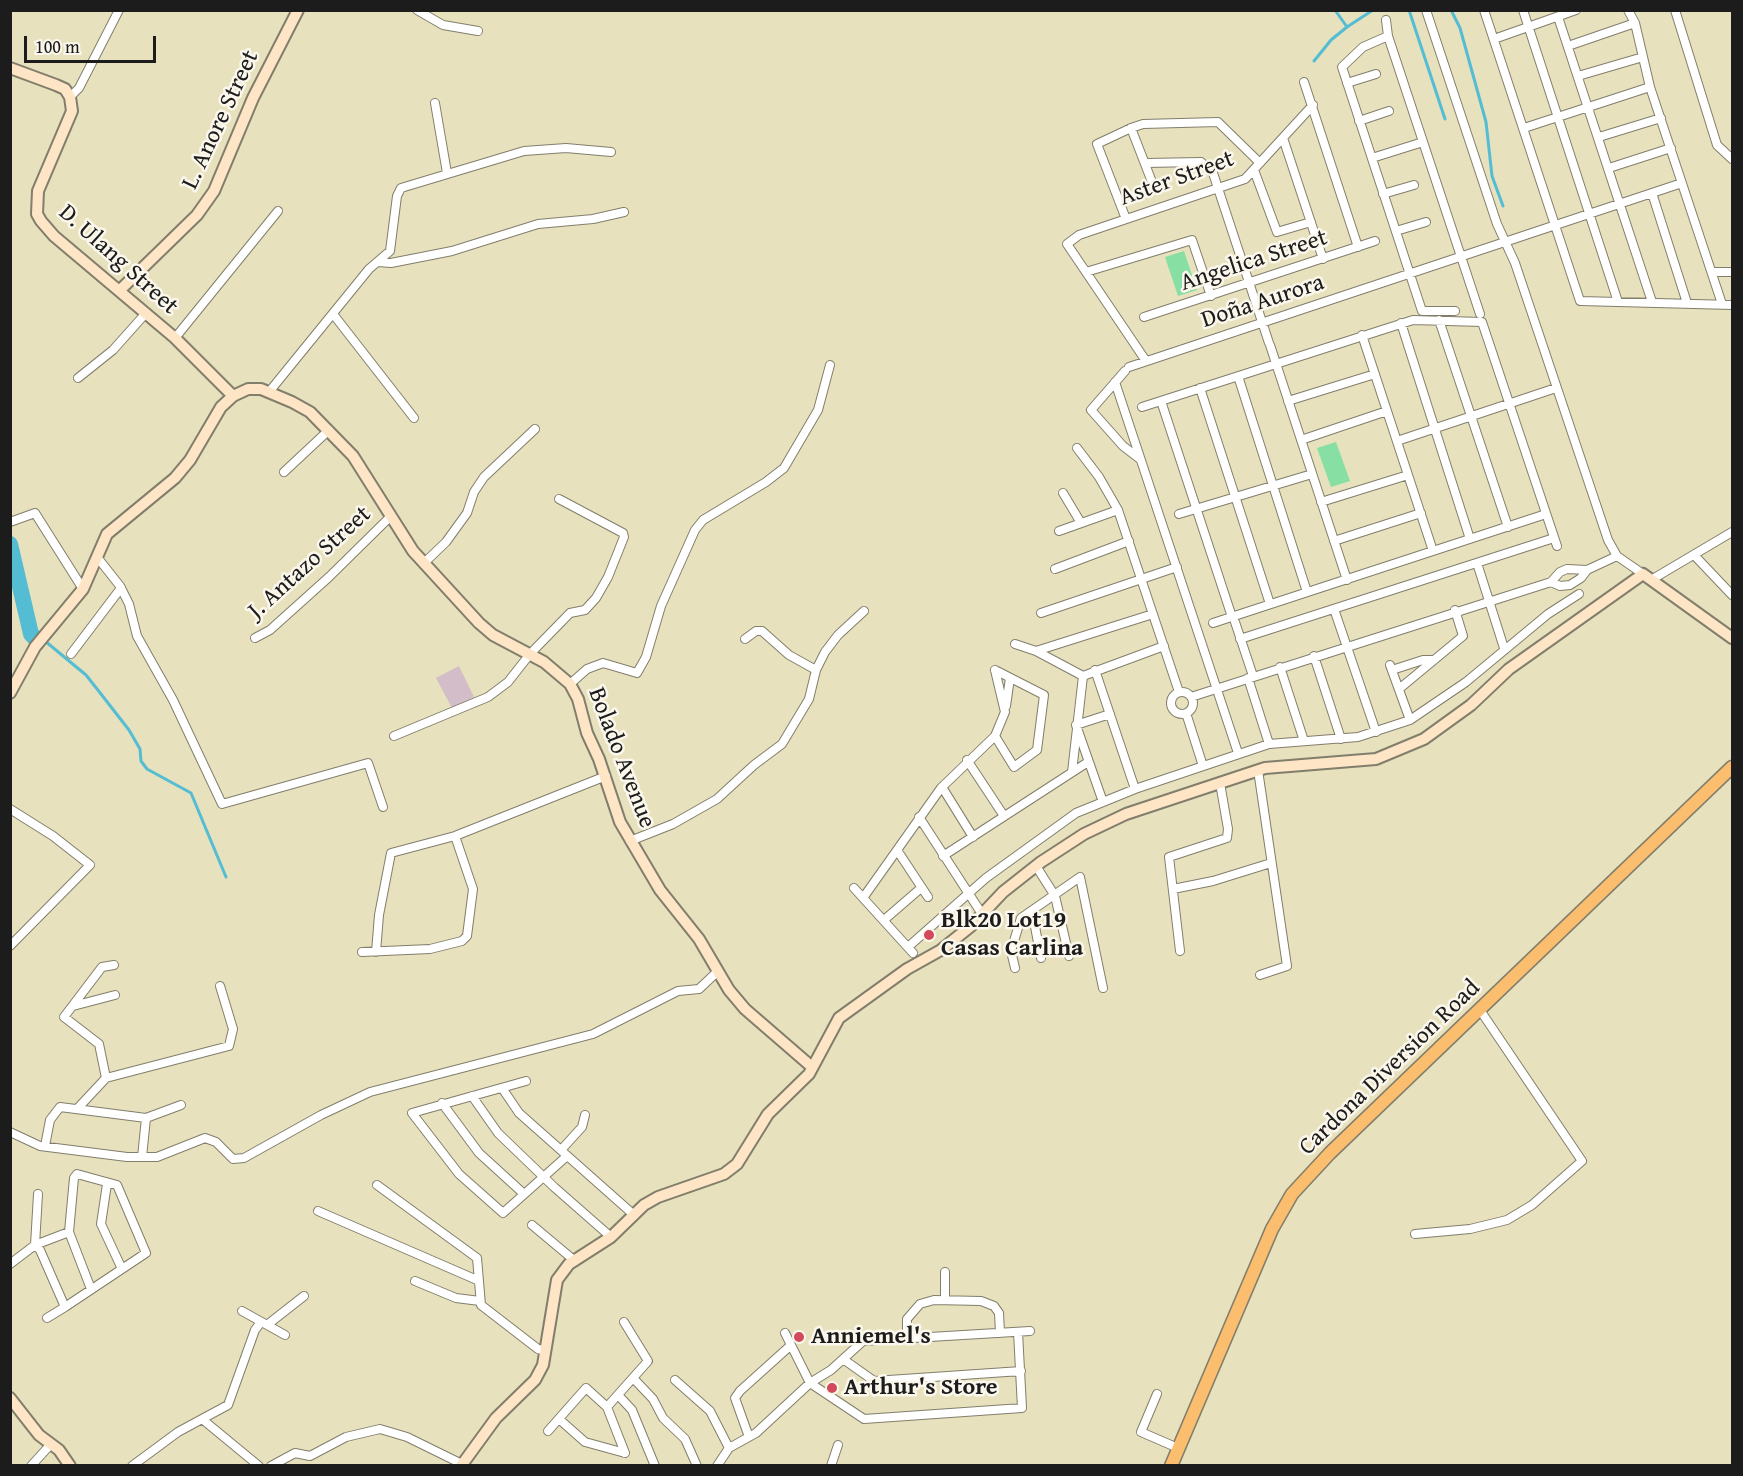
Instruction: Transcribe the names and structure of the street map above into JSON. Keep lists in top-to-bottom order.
{
  "streets": {
    "main road": ["Cardona Diversion Road"],
    "street": [
      "L. Anore Street",
      "Aster Street",
      "D. Ulang Street",
      "Angelica Street",
      "Doña Aurora",
      "J. Antazo Street",
      "Bolado Avenue"
    ]
  },
  "crossings": [
    ["L. Anore Street", "D. Ulang Street"],
    ["D. Ulang Street", "Bolado Avenue"],
    ["J. Antazo Street", "Bolado Avenue"]
  ],
  "places": ["Blk20 Lot19 Casas Carlina", "Anniemel's", "Arthur's Store"],
  "scale_bar": "100 m"
}
